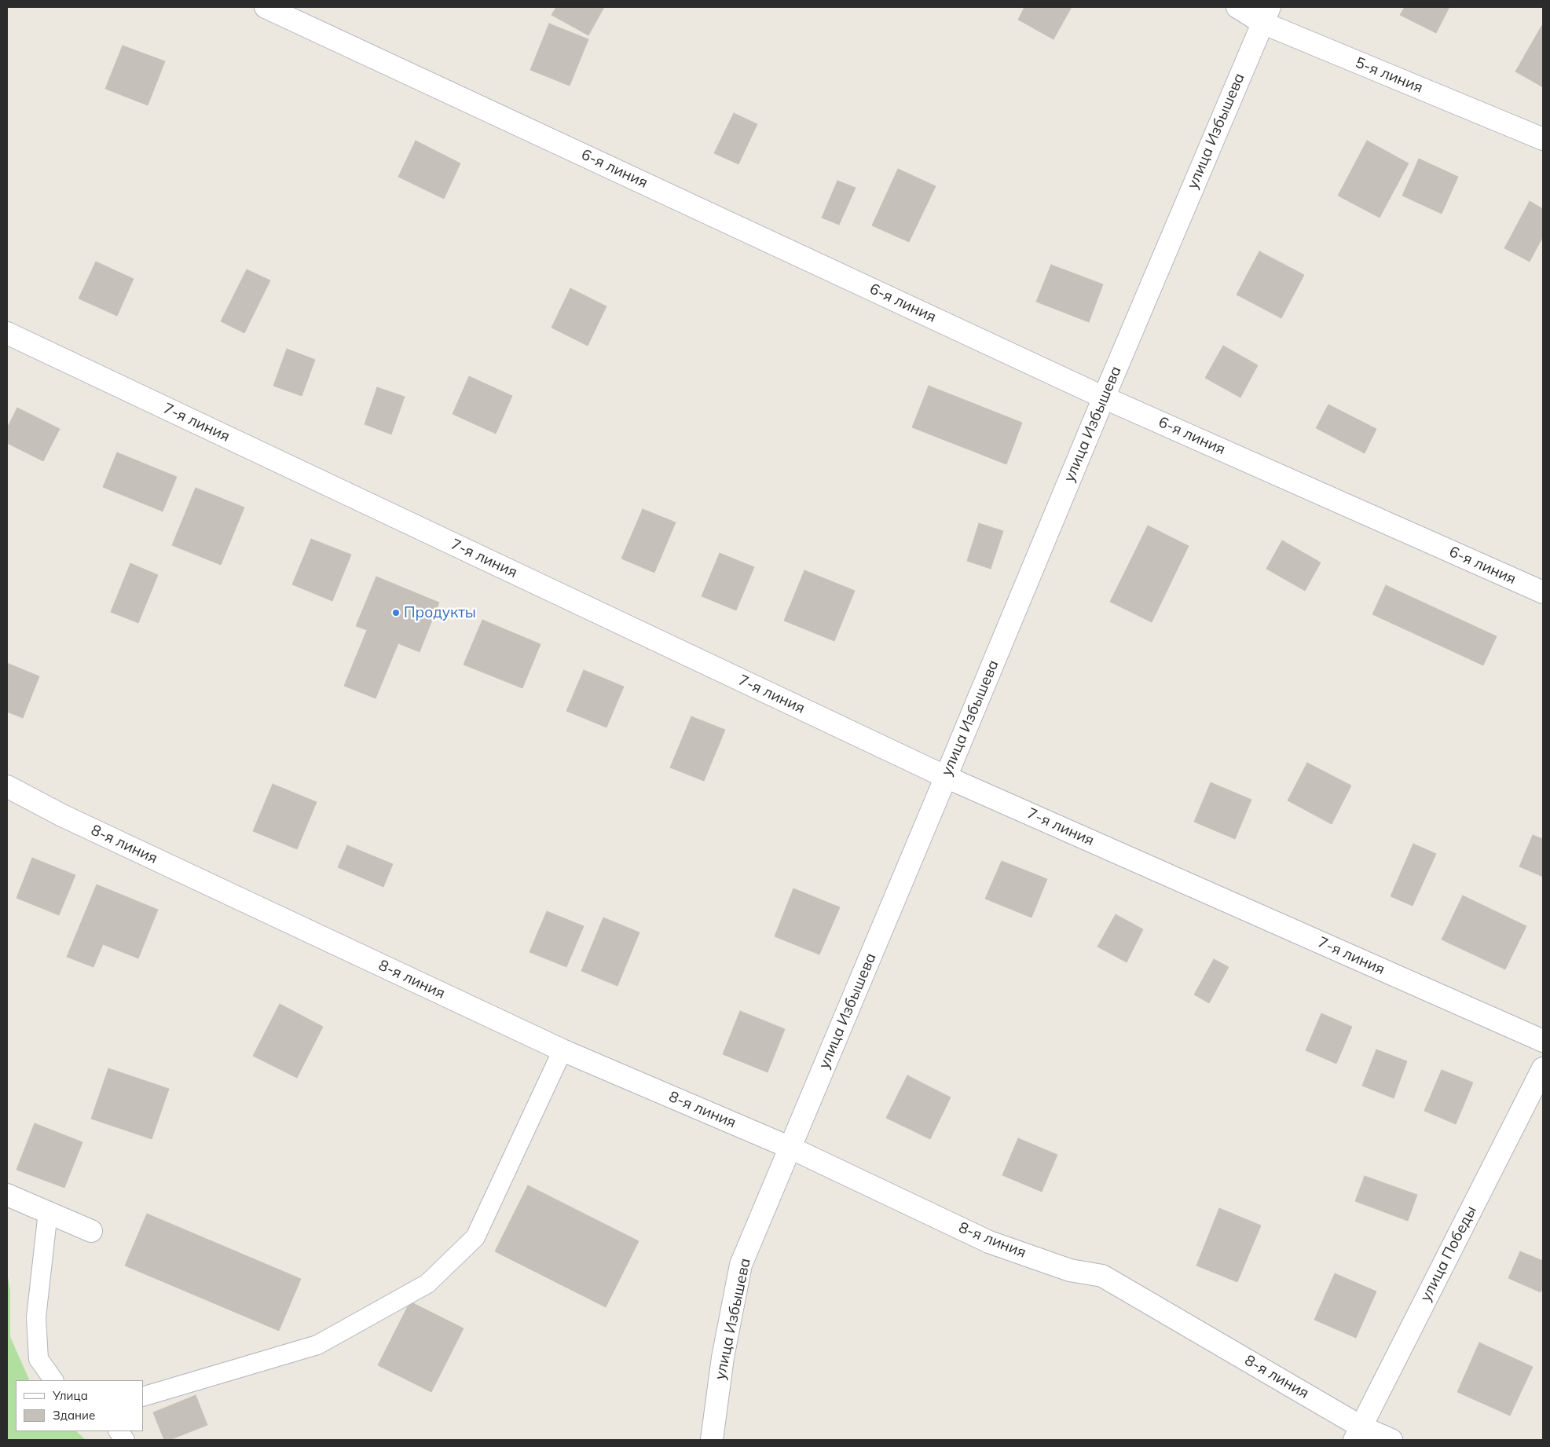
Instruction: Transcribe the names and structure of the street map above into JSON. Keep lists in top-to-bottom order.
{
  "streets": {
    "street": [
      "5-я линия",
      "улица Избышева",
      "6-я линия",
      "7-я линия",
      "8-я линия",
      "улица Победы"
    ]
  },
  "crossings": [
    ["5-я линия", "улица Избышева"],
    ["улица Избышева", "6-я линия"],
    ["улица Избышева", "7-я линия"],
    ["улица Избышева", "8-я линия"],
    ["8-я линия", "улица Победы"]
  ],
  "places": ["Продукты"],
  "legend": ["Улица", "Здание"]
}
